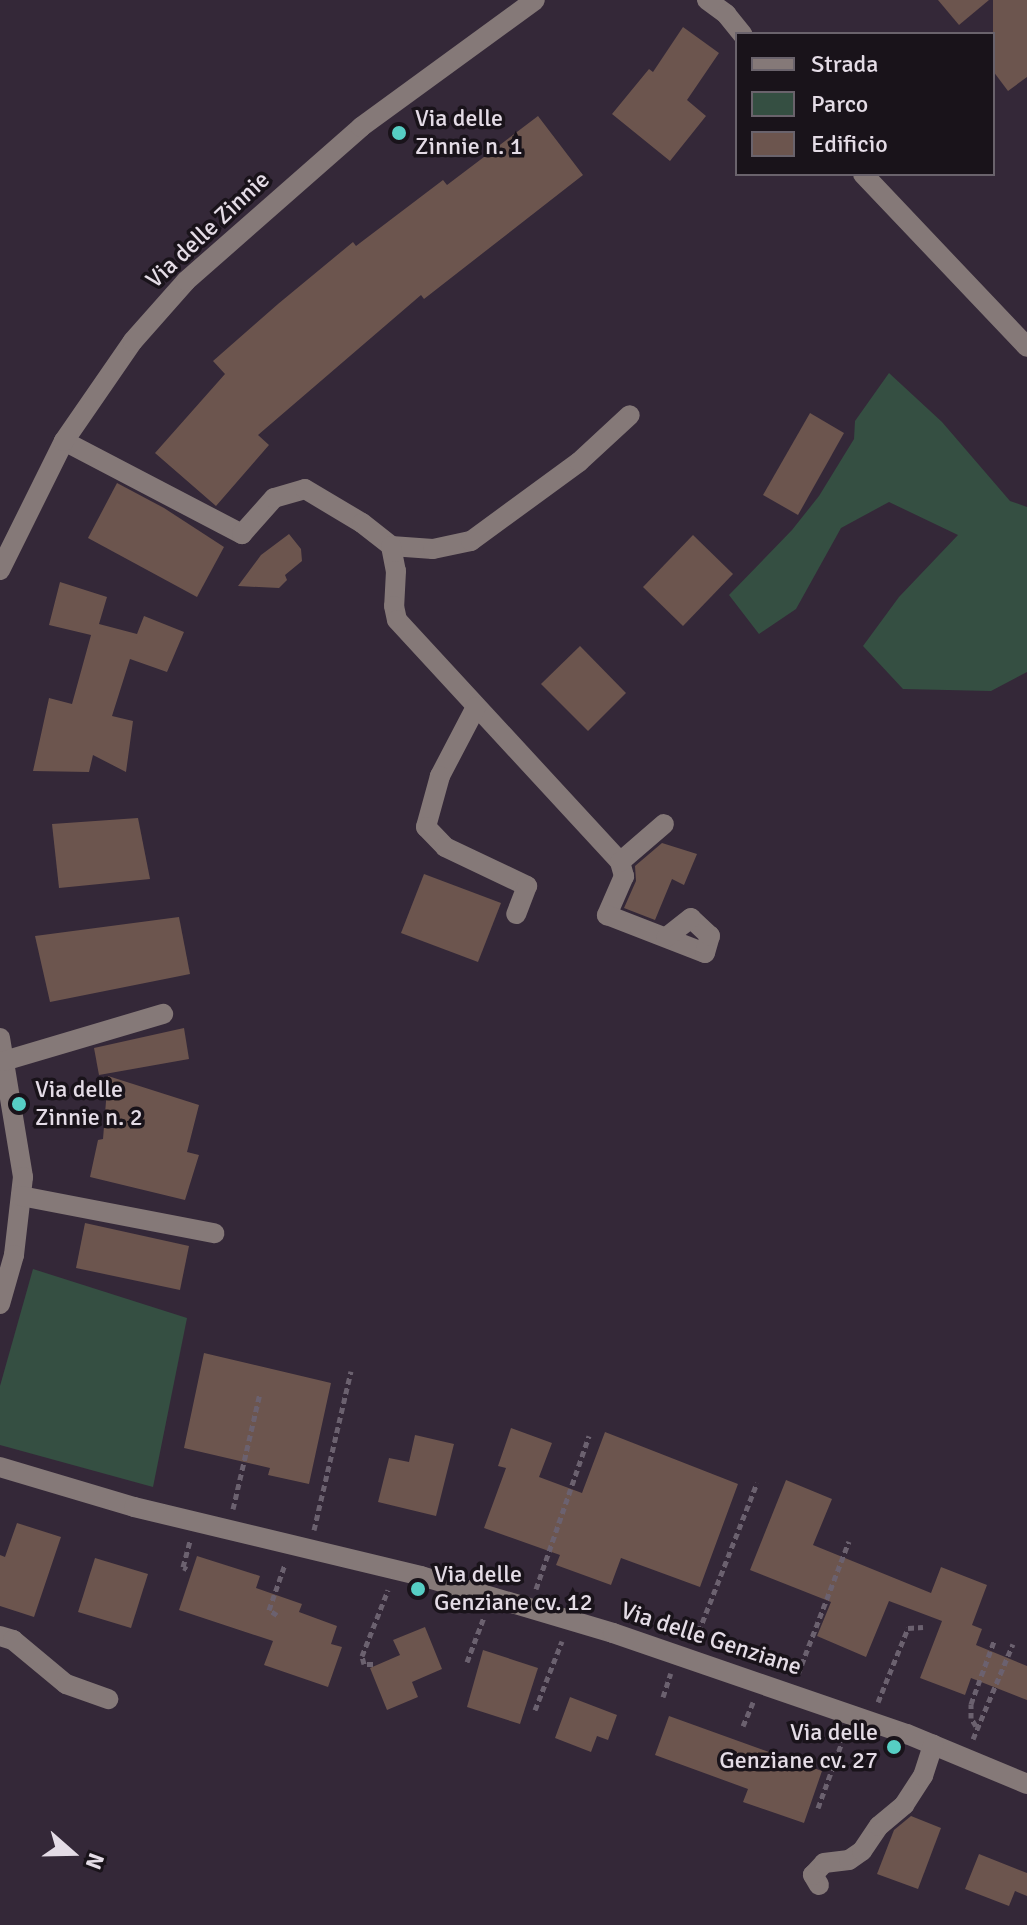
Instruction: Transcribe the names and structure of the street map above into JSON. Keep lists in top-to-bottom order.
{
  "streets": {
    "street": ["Via delle Zinnie", "Via delle Genziane"]
  },
  "places": [
    "Via delle Zinnie n. 1",
    "Via delle Zinnie n. 2",
    "Via delle Genziane cv. 12",
    "Via delle Genziane cv. 27"
  ],
  "legend": ["Strada", "Parco", "Edificio"],
  "north": "right"
}
